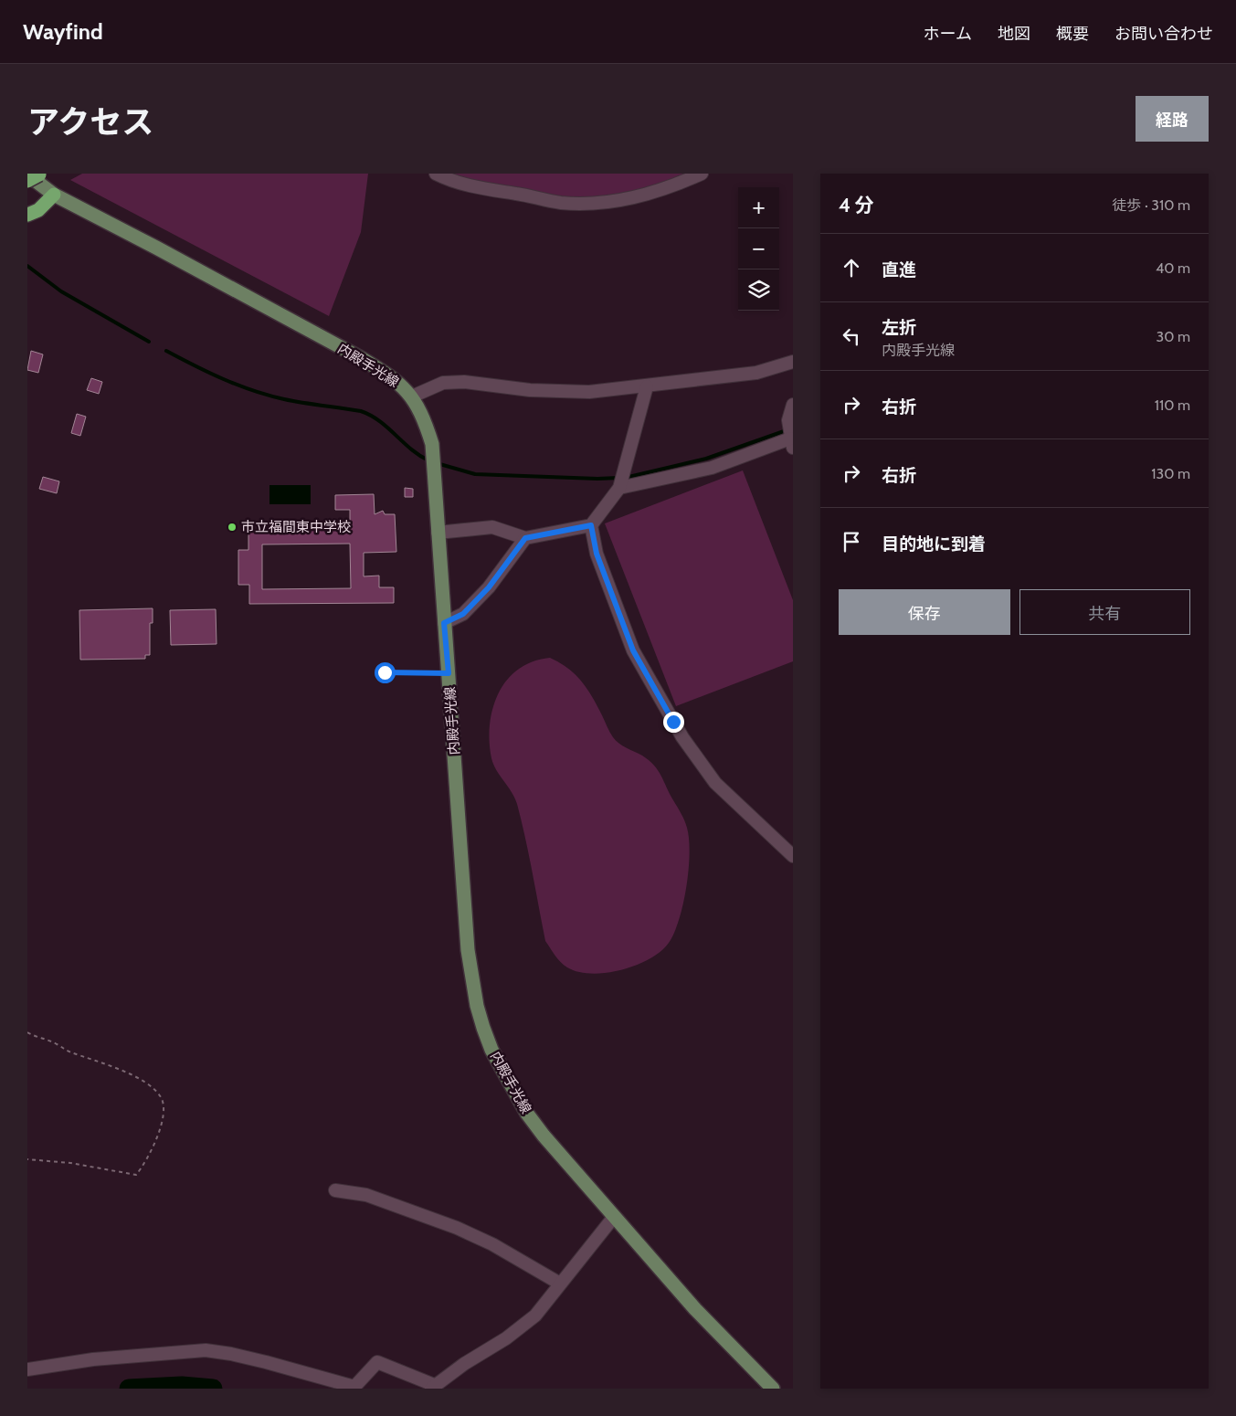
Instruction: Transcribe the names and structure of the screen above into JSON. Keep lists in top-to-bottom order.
{
  "streets": {
    "main road": ["内殿手光線"]
  },
  "places": ["市立福間東中学校"],
  "page": {
    "header": "Wayfind",
    "nav": [
      "ホーム",
      "地図",
      "概要",
      "お問い合わせ"
    ],
    "title": "アクセス",
    "buttons": [
      "経路",
      ["保存", "共有"]
    ],
    "heading": ["4 分", "徒歩 · 310 m"],
    "map_buttons": ["+", "−"],
    "list": [
      ["直進", "40 m"],
      ["左折", "内殿手光線", "30 m"],
      ["右折", "110 m"],
      ["右折", "130 m"],
      "目的地に到着"
    ]
  }
}
